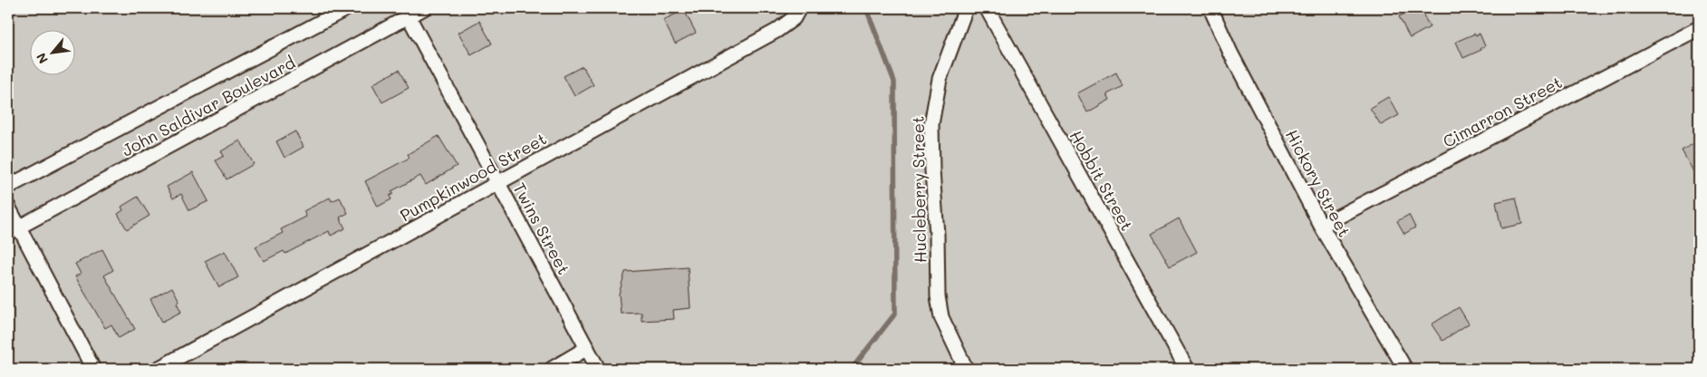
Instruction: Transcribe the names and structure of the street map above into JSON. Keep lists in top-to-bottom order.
{
  "streets": {
    "street": [
      "John Saldivar Boulevard",
      "Cimarron Street",
      "Pumpkinwood Street",
      "Hobbit Street",
      "Hickory Street",
      "Hucleberry Street",
      "Twins Street"
    ]
  },
  "crossings": [
    ["John Saldivar Boulevard", "Twins Street"],
    ["Cimarron Street", "Hickory Street"],
    ["Pumpkinwood Street", "Twins Street"]
  ],
  "north": "bottom left"
}
